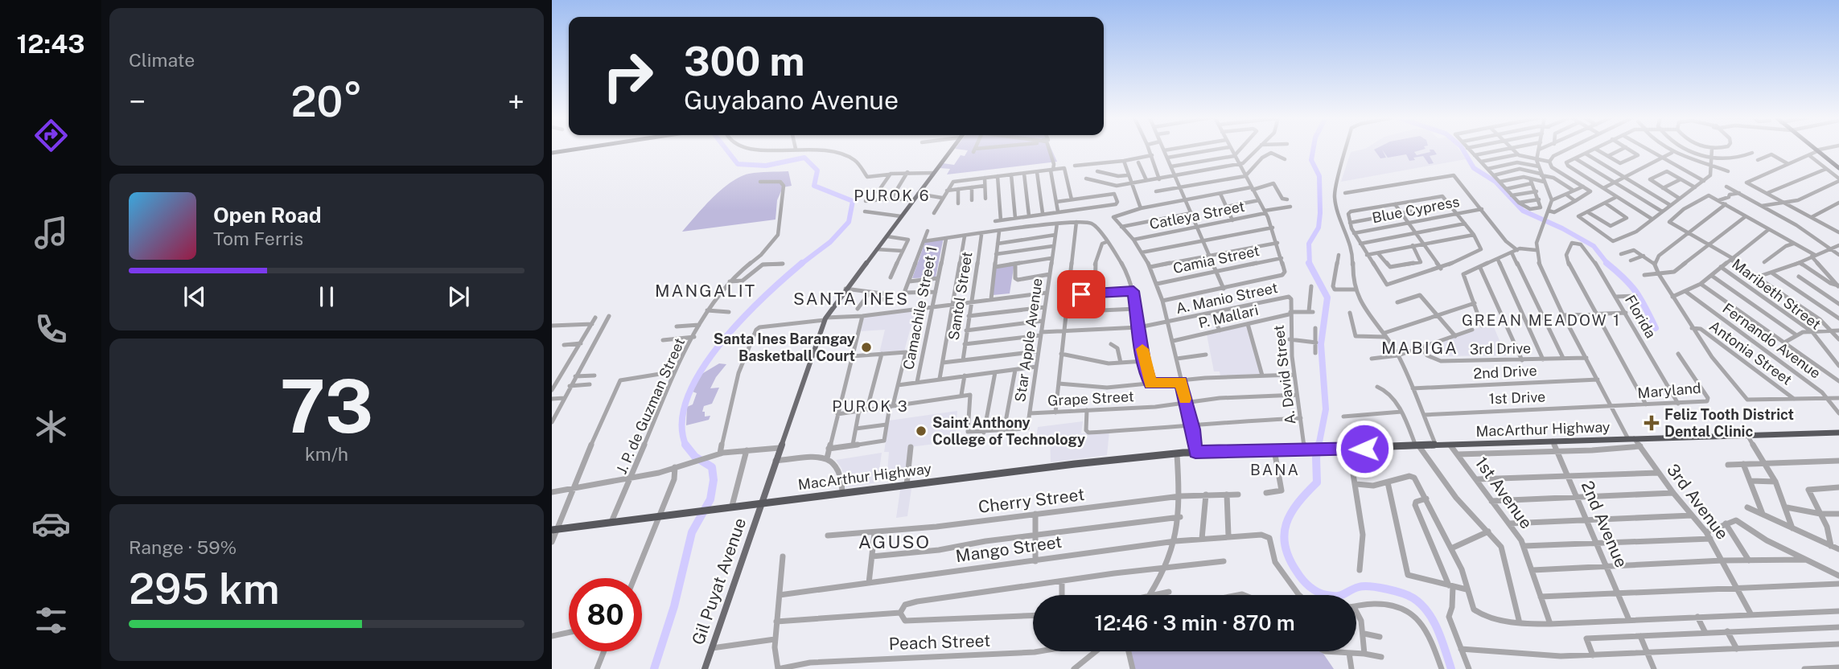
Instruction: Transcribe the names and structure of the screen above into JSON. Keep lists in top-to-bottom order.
{
  "streets": {
    "highway": ["MacArthur Highway"],
    "main road": ["Gil Puyat Avenue"],
    "street": [
      "Blue Cypress",
      "Catleya Street",
      "Camia Street",
      "Maribeth Street",
      "Santol Street",
      "A. Manio Street",
      "Camachile Street 1",
      "P. Mallari",
      "Florida",
      "Star Apple Avenue",
      "Fernando Avenue",
      "3rd Drive",
      "Antonia Street",
      "2nd Drive",
      "A. David Street",
      "Maryland",
      "1st Drive",
      "Grape Street",
      "J. P. de Guzman Street",
      "1st Avenue",
      "Cherry Street",
      "3rd Avenue",
      "2nd Avenue",
      "Mango Street",
      "Peach Street"
    ]
  },
  "crossings": [
    ["A. Manio Street", "A. David Street"],
    ["P. Mallari", "A. David Street"],
    ["Florida", "Maryland"],
    ["Star Apple Avenue", "Grape Street"],
    ["3rd Drive", "3rd Avenue"],
    ["2nd Drive", "3rd Avenue"],
    ["A. David Street", "Grape Street"],
    ["A. David Street", "MacArthur Highway"],
    ["Maryland", "1st Drive"],
    ["Maryland", "3rd Avenue"],
    ["1st Drive", "3rd Avenue"],
    ["J. P. de Guzman Street", "MacArthur Highway"],
    ["MacArthur Highway", "1st Avenue"],
    ["MacArthur Highway", "3rd Avenue"],
    ["MacArthur Highway", "2nd Avenue"],
    ["MacArthur Highway", "Gil Puyat Avenue"]
  ],
  "districts": [
    "PUROK 6",
    "MANGALIT",
    "SANTA INES",
    "GREAN MEADOW 1",
    "MABIGA",
    "PUROK 3",
    "BANA",
    "AGUSO"
  ],
  "places": {
    "other": ["Santa Ines Barangay Basketball Court", "Saint Anthony College of Technology"],
    "health": ["Feliz Tooth District Dental Clinic"]
  },
  "page": {
    "tabs": "12:43",
    "tile": [
      "Climate",
      ["73", "km/h"],
      ["Range · 59%", "295 km"]
    ],
    "turn": ["300 m", "Guyabano Avenue"],
    "heat": ["−", "20°", "+"],
    "song": ["Open Road", "Tom Ferris"],
    "limit": "80",
    "trip": "12:46 · 3 min · 870 m"
  }
}
